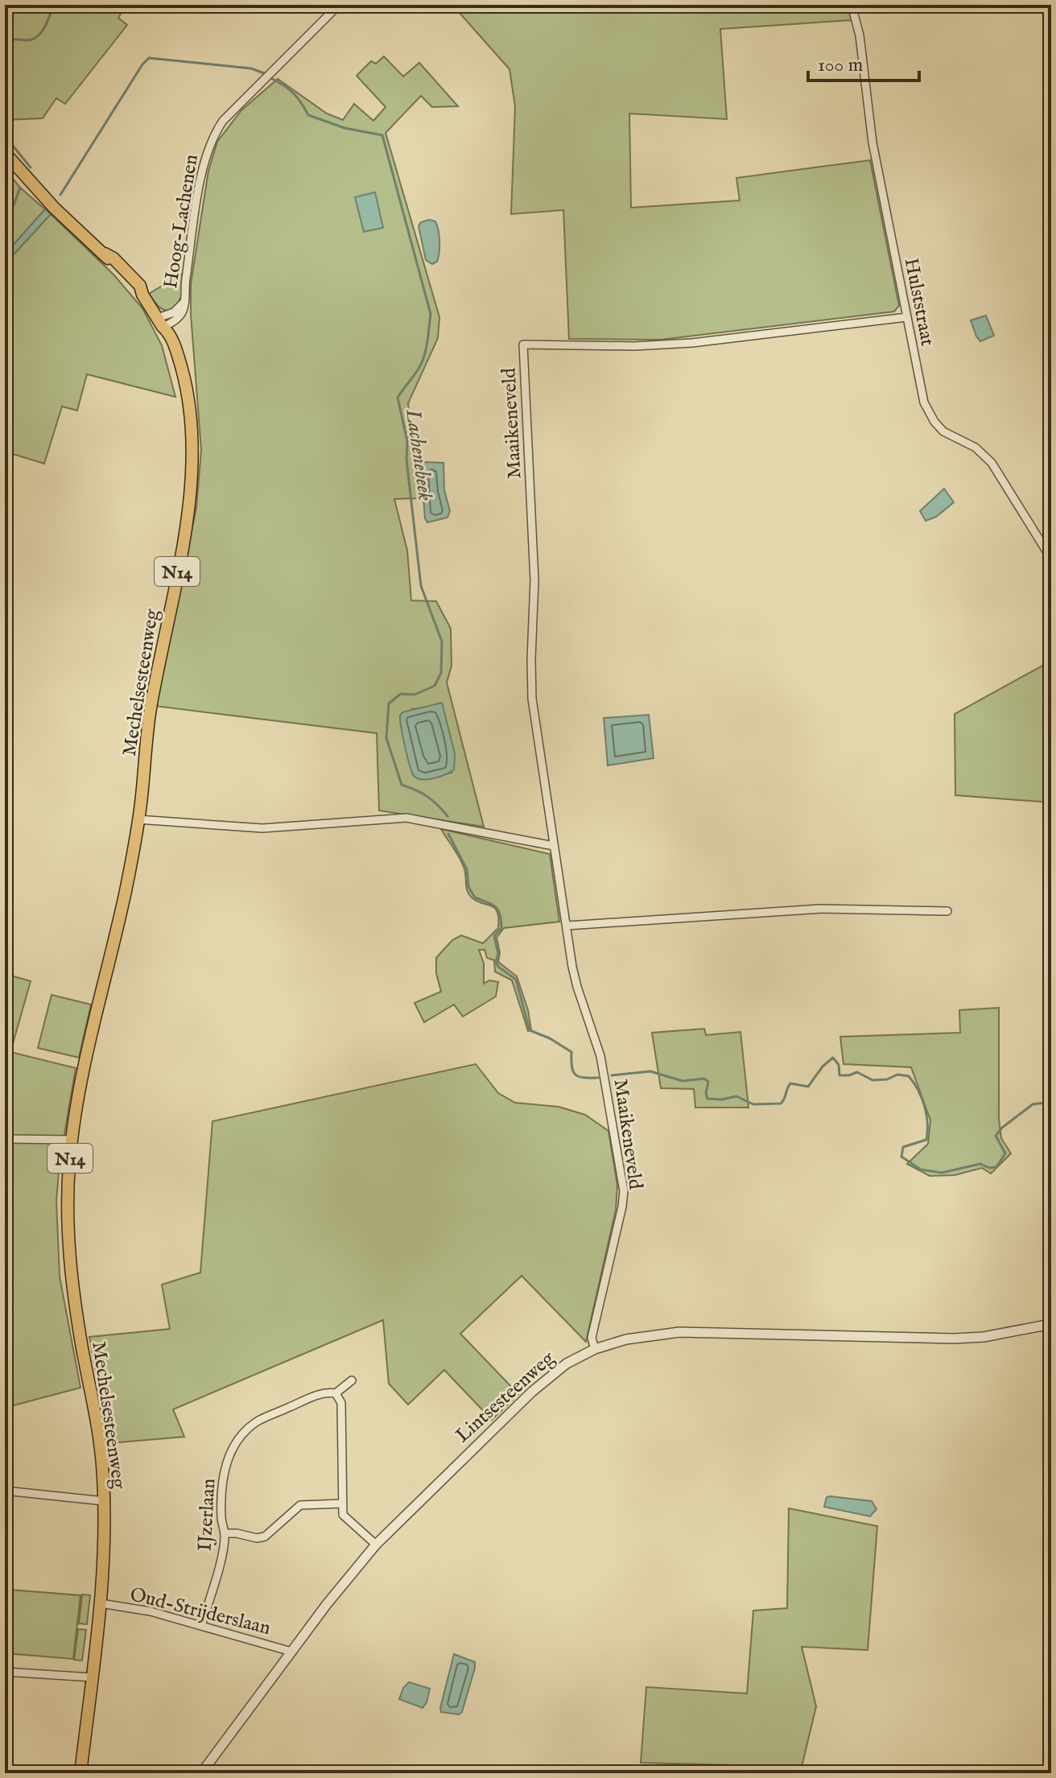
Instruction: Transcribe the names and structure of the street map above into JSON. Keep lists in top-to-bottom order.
{
  "streets": {
    "main road": ["N14", "Mechelsesteenweg"],
    "street": [
      "Hoog-Lachenen",
      "Hulststraat",
      "Maaikeneveld",
      "Lintsesteenweg",
      "IJzerlaan",
      "Oud-Strijderslaan"
    ]
  },
  "crossings": [
    ["Hoog-Lachenen", "Mechelsesteenweg"],
    ["Hulststraat", "Maaikeneveld"],
    ["Maaikeneveld", "Lintsesteenweg"],
    ["Mechelsesteenweg", "Oud-Strijderslaan"],
    ["Lintsesteenweg", "Oud-Strijderslaan"],
    ["IJzerlaan", "Oud-Strijderslaan"]
  ],
  "water": ["Lachenebeek"],
  "scale_bar": "100 m"
}
